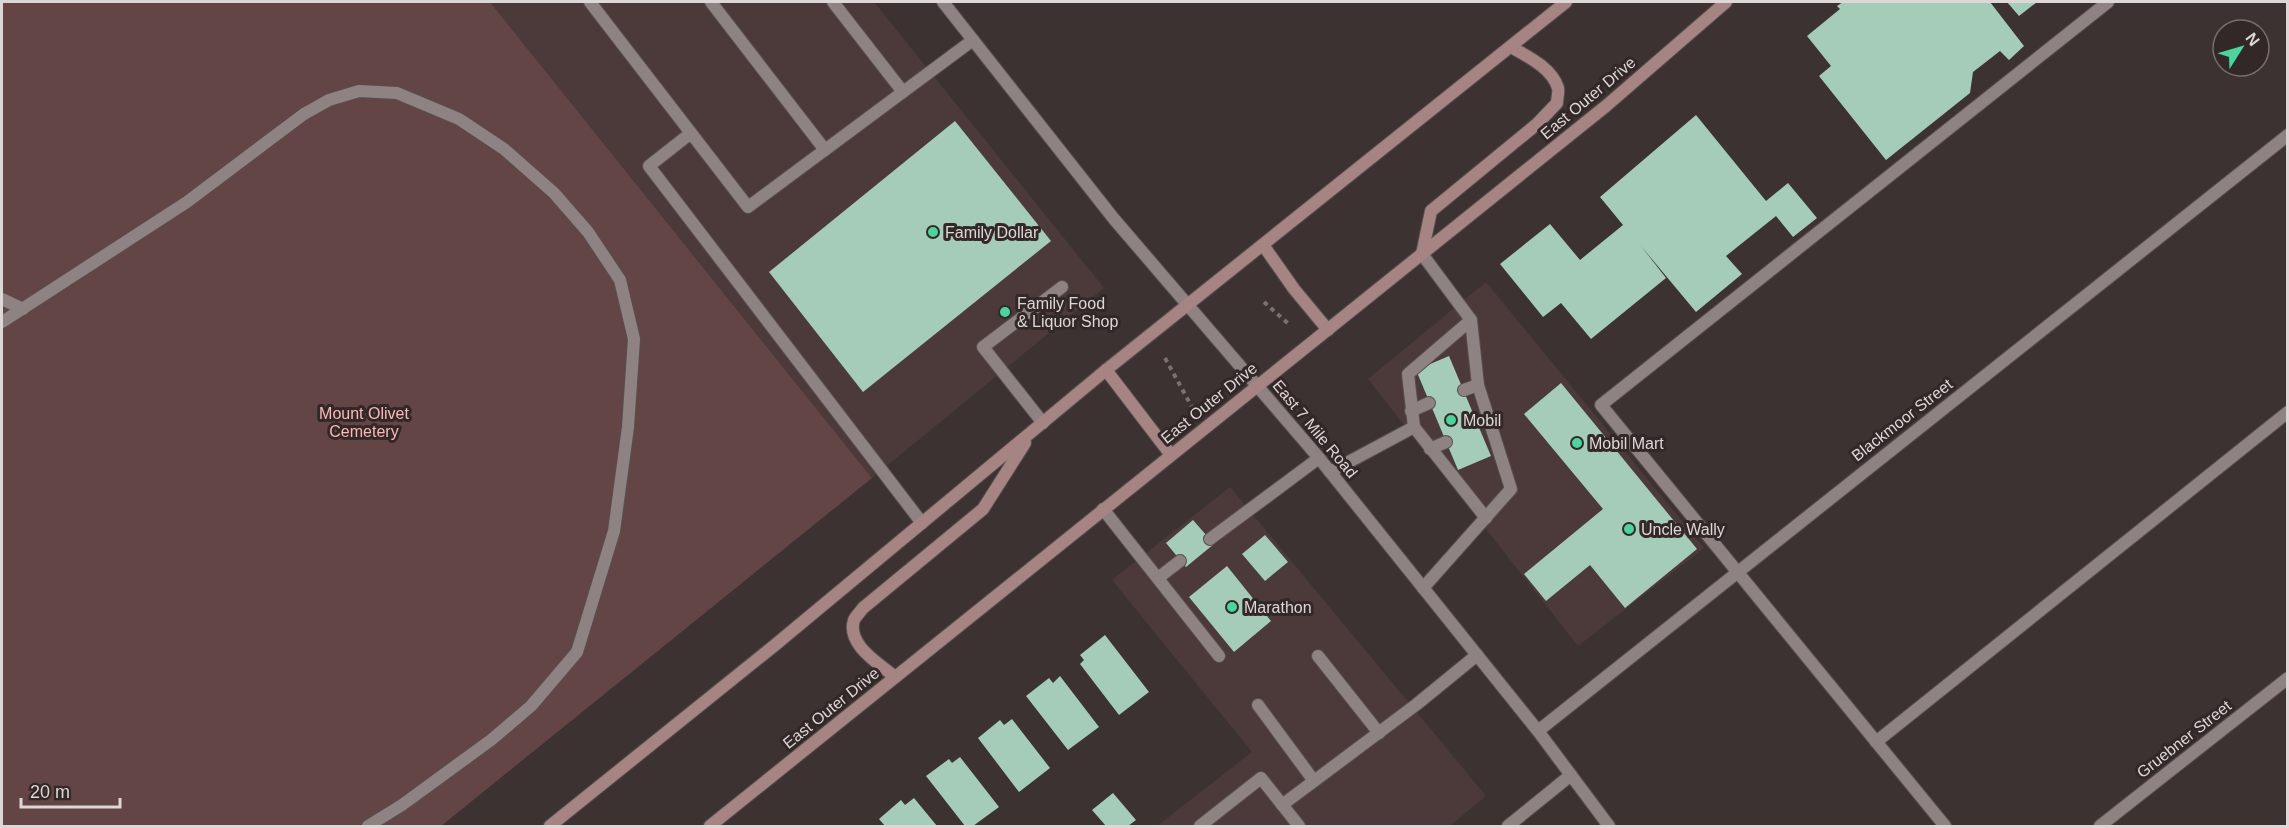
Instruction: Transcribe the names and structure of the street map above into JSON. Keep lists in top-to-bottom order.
{
  "streets": {
    "main road": ["East Outer Drive"],
    "street": ["Blackmoor Street", "East 7 Mile Road", "Gruebner Street"]
  },
  "crossings": [
    ["East Outer Drive", "East 7 Mile Road"],
    ["Blackmoor Street", "East 7 Mile Road"]
  ],
  "parks": ["Mount Olivet Cemetery"],
  "places": [
    "Family Dollar",
    "Family Food & Liquor Shop",
    "Mobil",
    "Mobil Mart",
    "Uncle Wally",
    "Marathon"
  ],
  "scale_bar": "20 m",
  "north": "top right"
}
